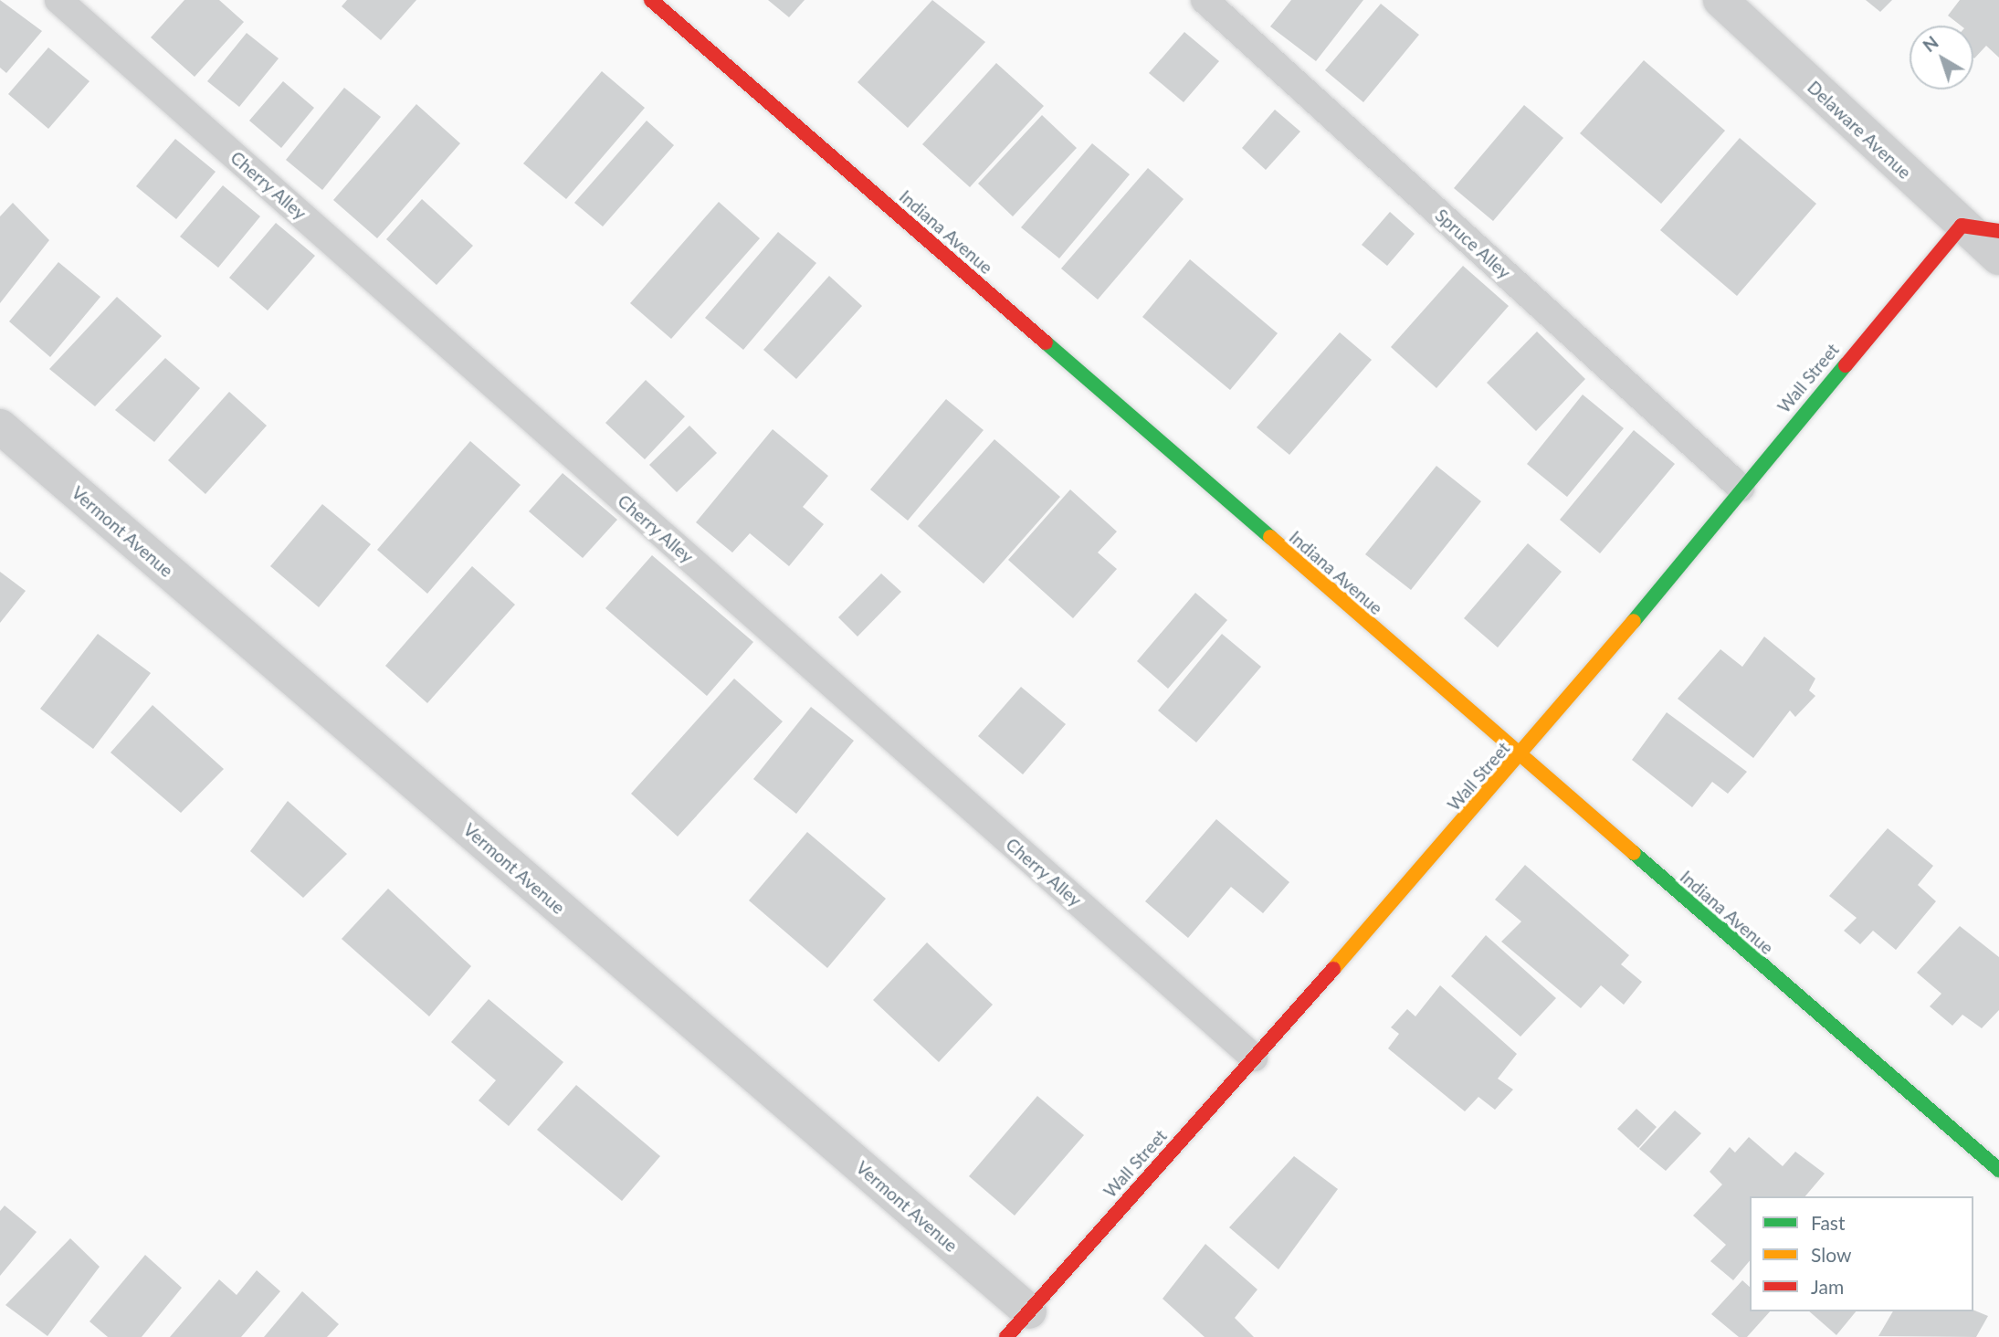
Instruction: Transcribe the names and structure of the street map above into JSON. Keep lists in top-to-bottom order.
{
  "streets": {
    "street": [
      "Delaware Avenue",
      "Indiana Avenue",
      "Wall Street",
      "Vermont Avenue"
    ],
    "lane": ["Cherry Alley", "Spruce Alley"]
  },
  "crossings": [
    ["Delaware Avenue", "Wall Street"],
    ["Cherry Alley", "Wall Street"],
    ["Indiana Avenue", "Wall Street"],
    ["Spruce Alley", "Wall Street"],
    ["Wall Street", "Vermont Avenue"]
  ],
  "legend": ["Fast", "Slow", "Jam"],
  "north": "top left"
}
